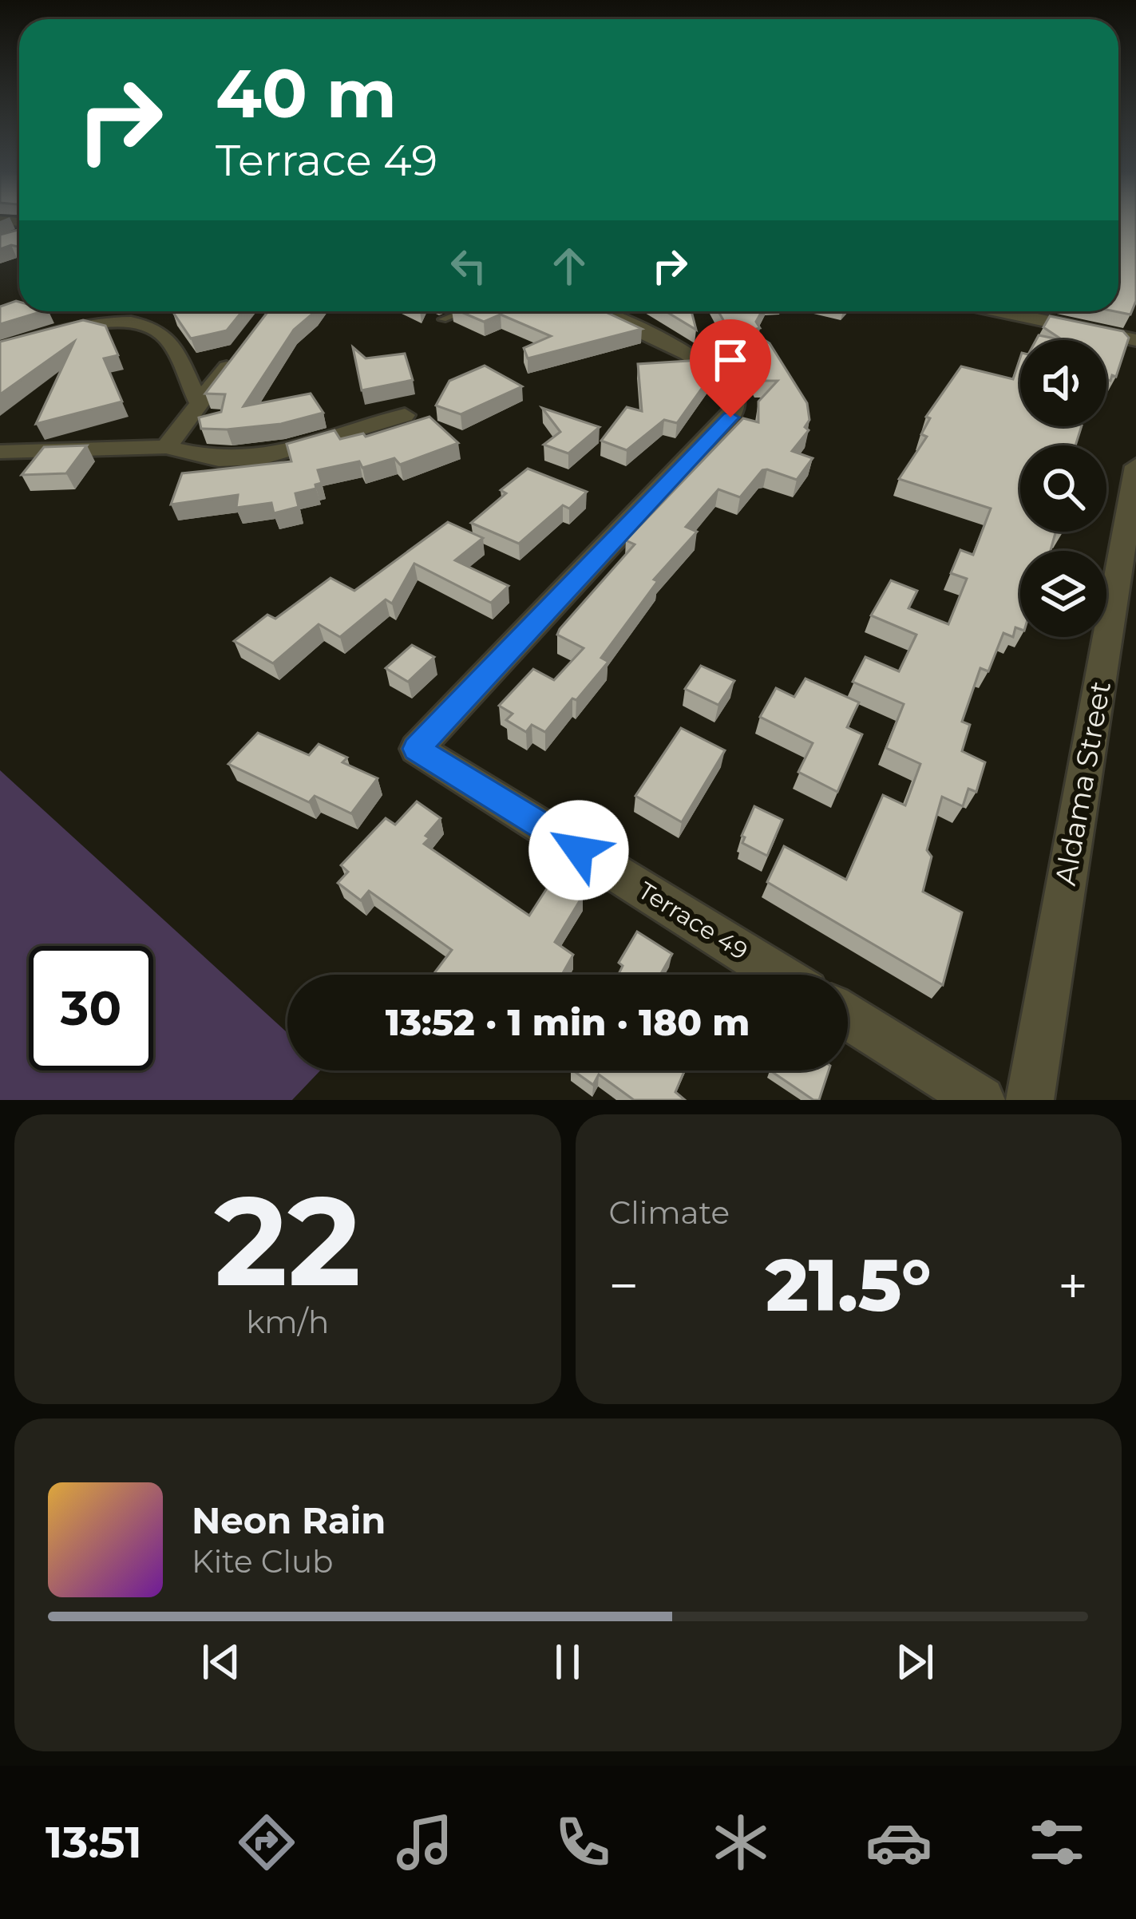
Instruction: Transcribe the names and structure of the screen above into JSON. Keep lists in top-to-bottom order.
{
  "streets": {
    "street": ["Aldama Street", "Terrace 49"]
  },
  "page": {
    "turn": ["40 m", "Terrace 49"],
    "limit": "30",
    "trip": "13:52 · 1 min · 180 m",
    "tile": [
      ["22", "km/h"],
      "Climate"
    ],
    "heat": ["−", "21.5°", "+"],
    "song": ["Neon Rain", "Kite Club"],
    "tabs": "13:51"
  }
}
